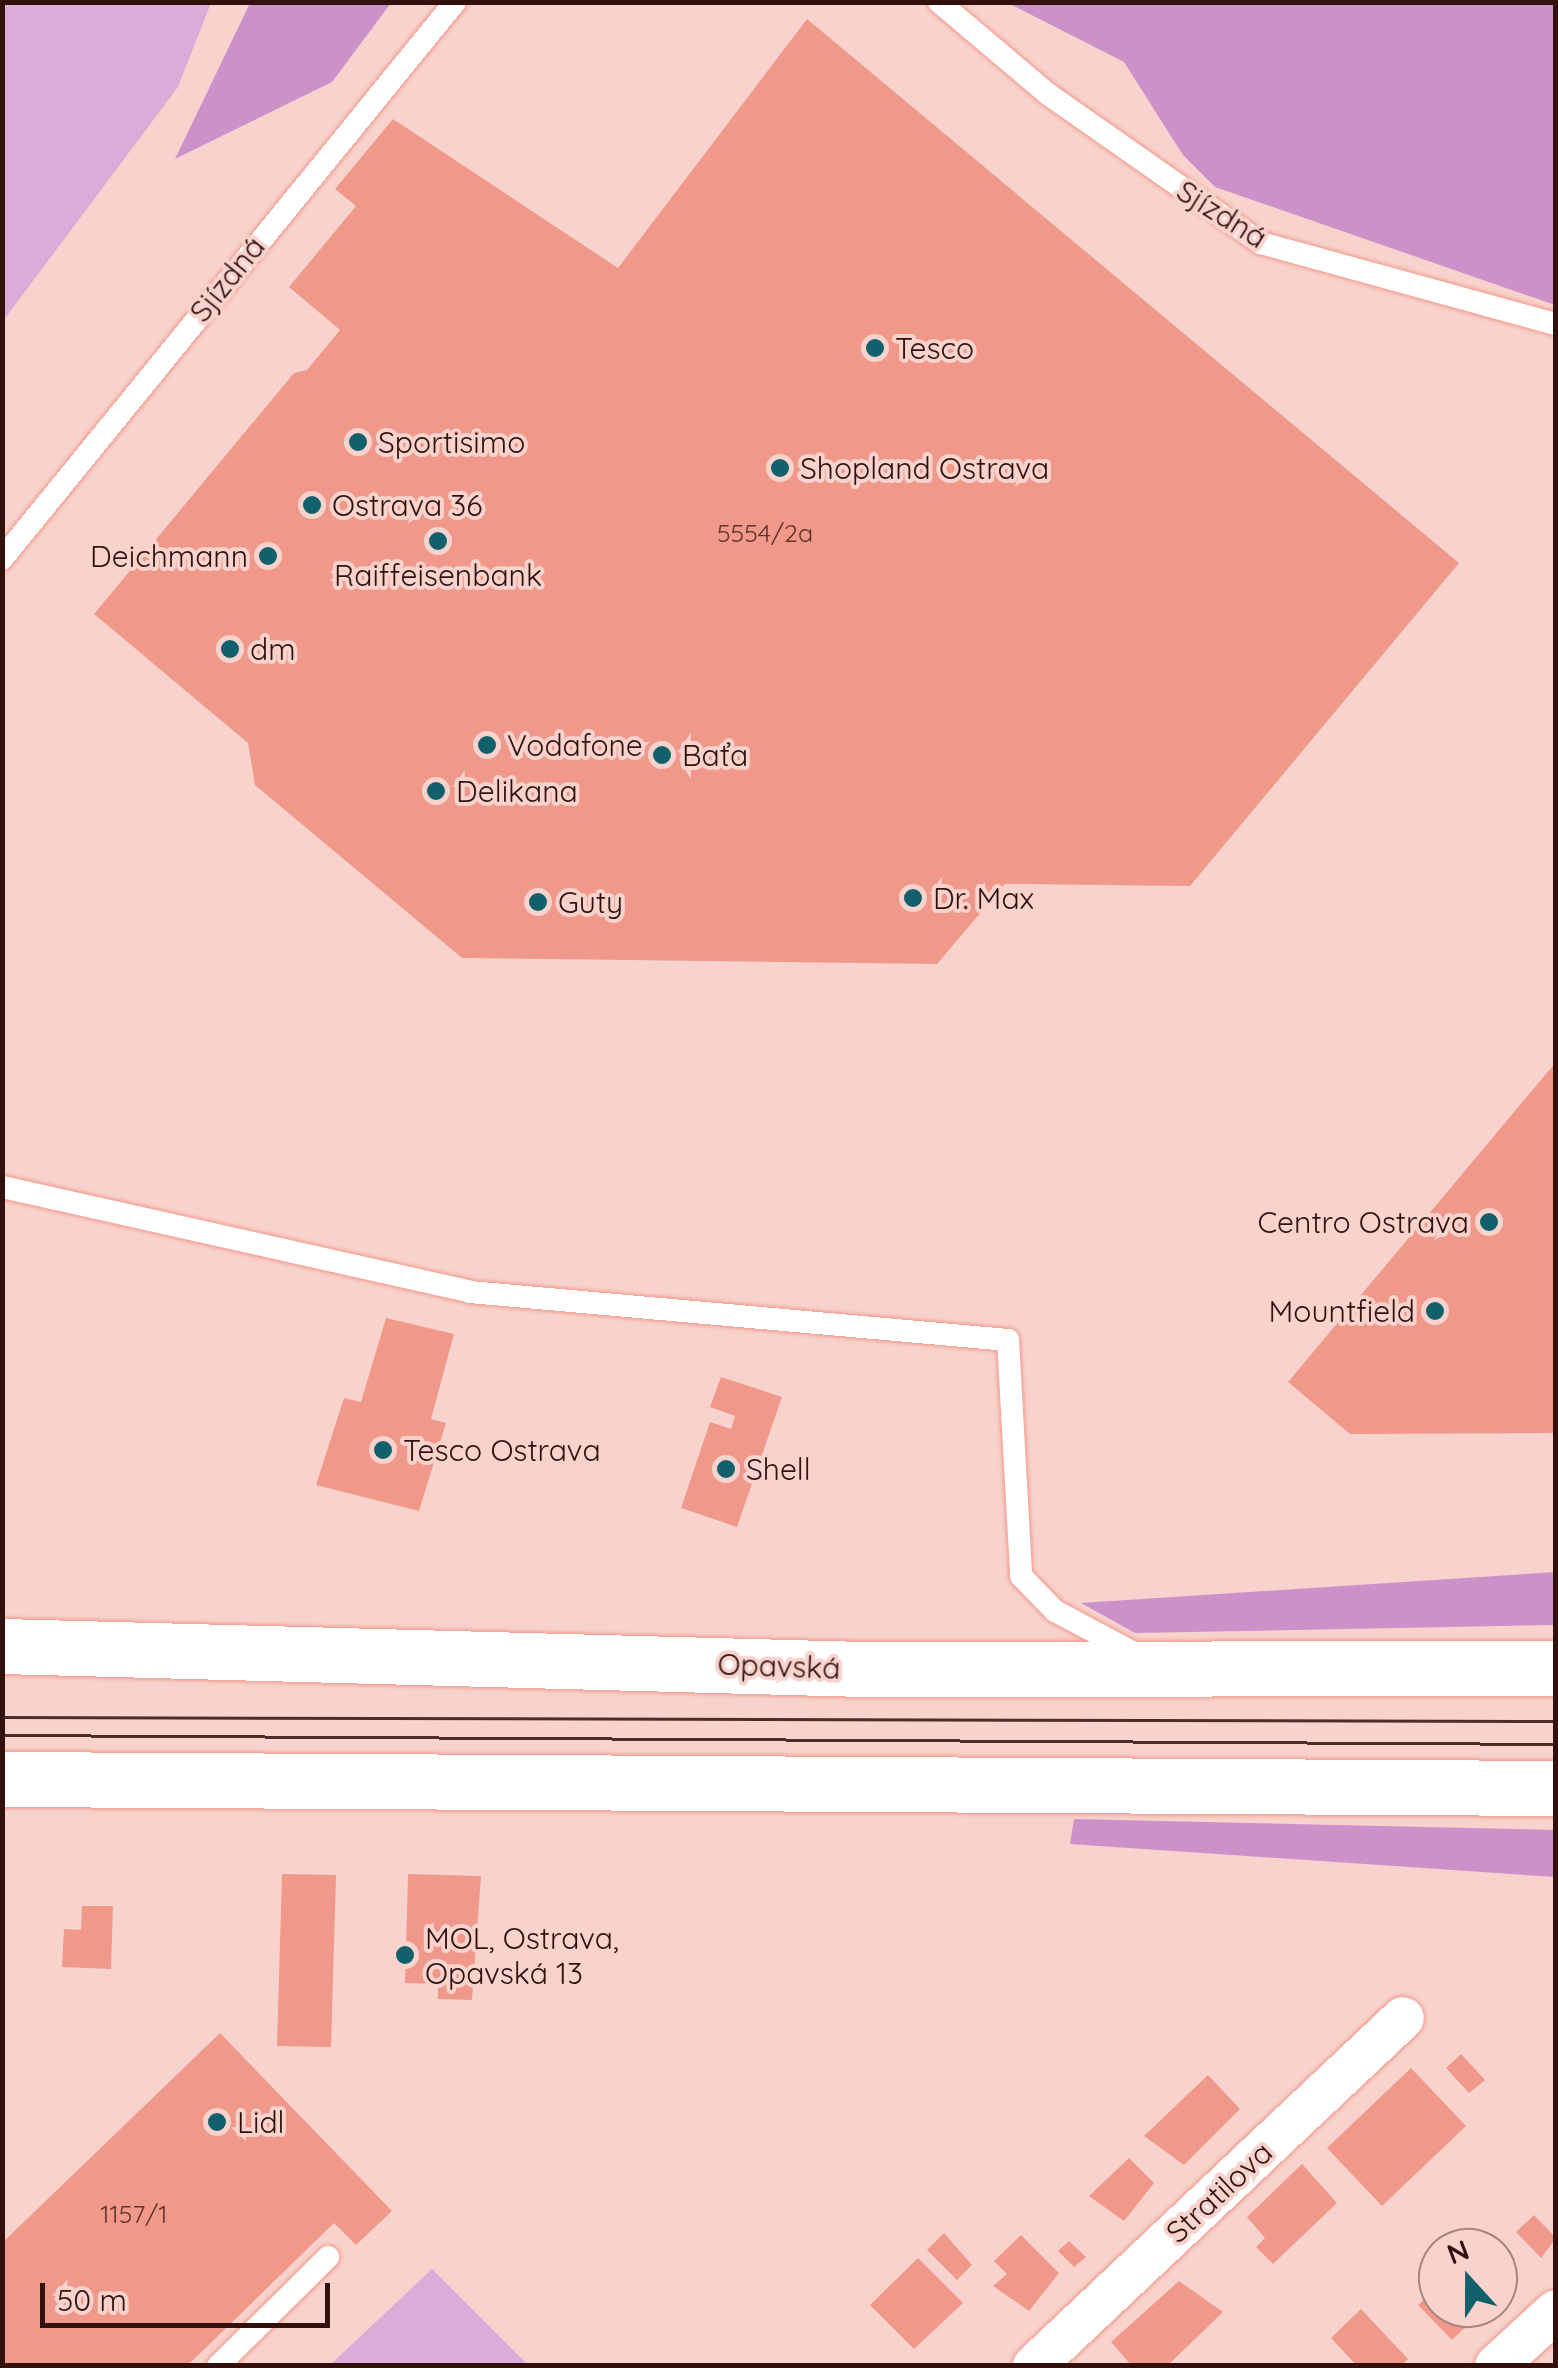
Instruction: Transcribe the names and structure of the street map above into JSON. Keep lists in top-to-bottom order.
{
  "streets": {
    "main road": ["Opavská"],
    "street": ["Stratilova"],
    "lane": ["Sjízdná"]
  },
  "places": [
    "Tesco",
    "Sportisimo",
    "Shopland Ostrava",
    "Ostrava 36",
    "Raiffeisenbank",
    "Deichmann",
    "dm",
    "Vodafone",
    "Baťa",
    "Delikana",
    "Dr. Max",
    "Guty",
    "Centro Ostrava",
    "Mountfield",
    "Tesco Ostrava",
    "Shell",
    "MOL, Ostrava, Opavská 13",
    "Lidl"
  ],
  "house_numbers": ["5554/2a", "1157/1"],
  "scale_bar": "50 m",
  "north": "top"
}
